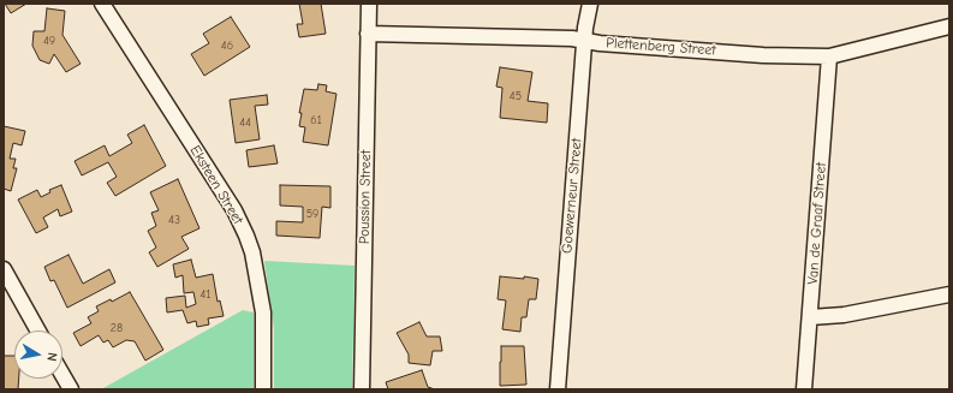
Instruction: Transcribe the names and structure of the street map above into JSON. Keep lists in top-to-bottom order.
{
  "streets": {
    "street": [
      "Plettenberg Street",
      "Eksteen Street",
      "Goewerneur Street",
      "Poussion Street",
      "Van de Graaf Street"
    ]
  },
  "crossings": [
    ["Plettenberg Street", "Goewerneur Street"],
    ["Plettenberg Street", "Poussion Street"],
    ["Plettenberg Street", "Van de Graaf Street"]
  ],
  "house_numbers": [
    "49",
    "46",
    "45",
    "61",
    "44",
    "59",
    "43",
    "41",
    "28"
  ],
  "north": "right"
}
